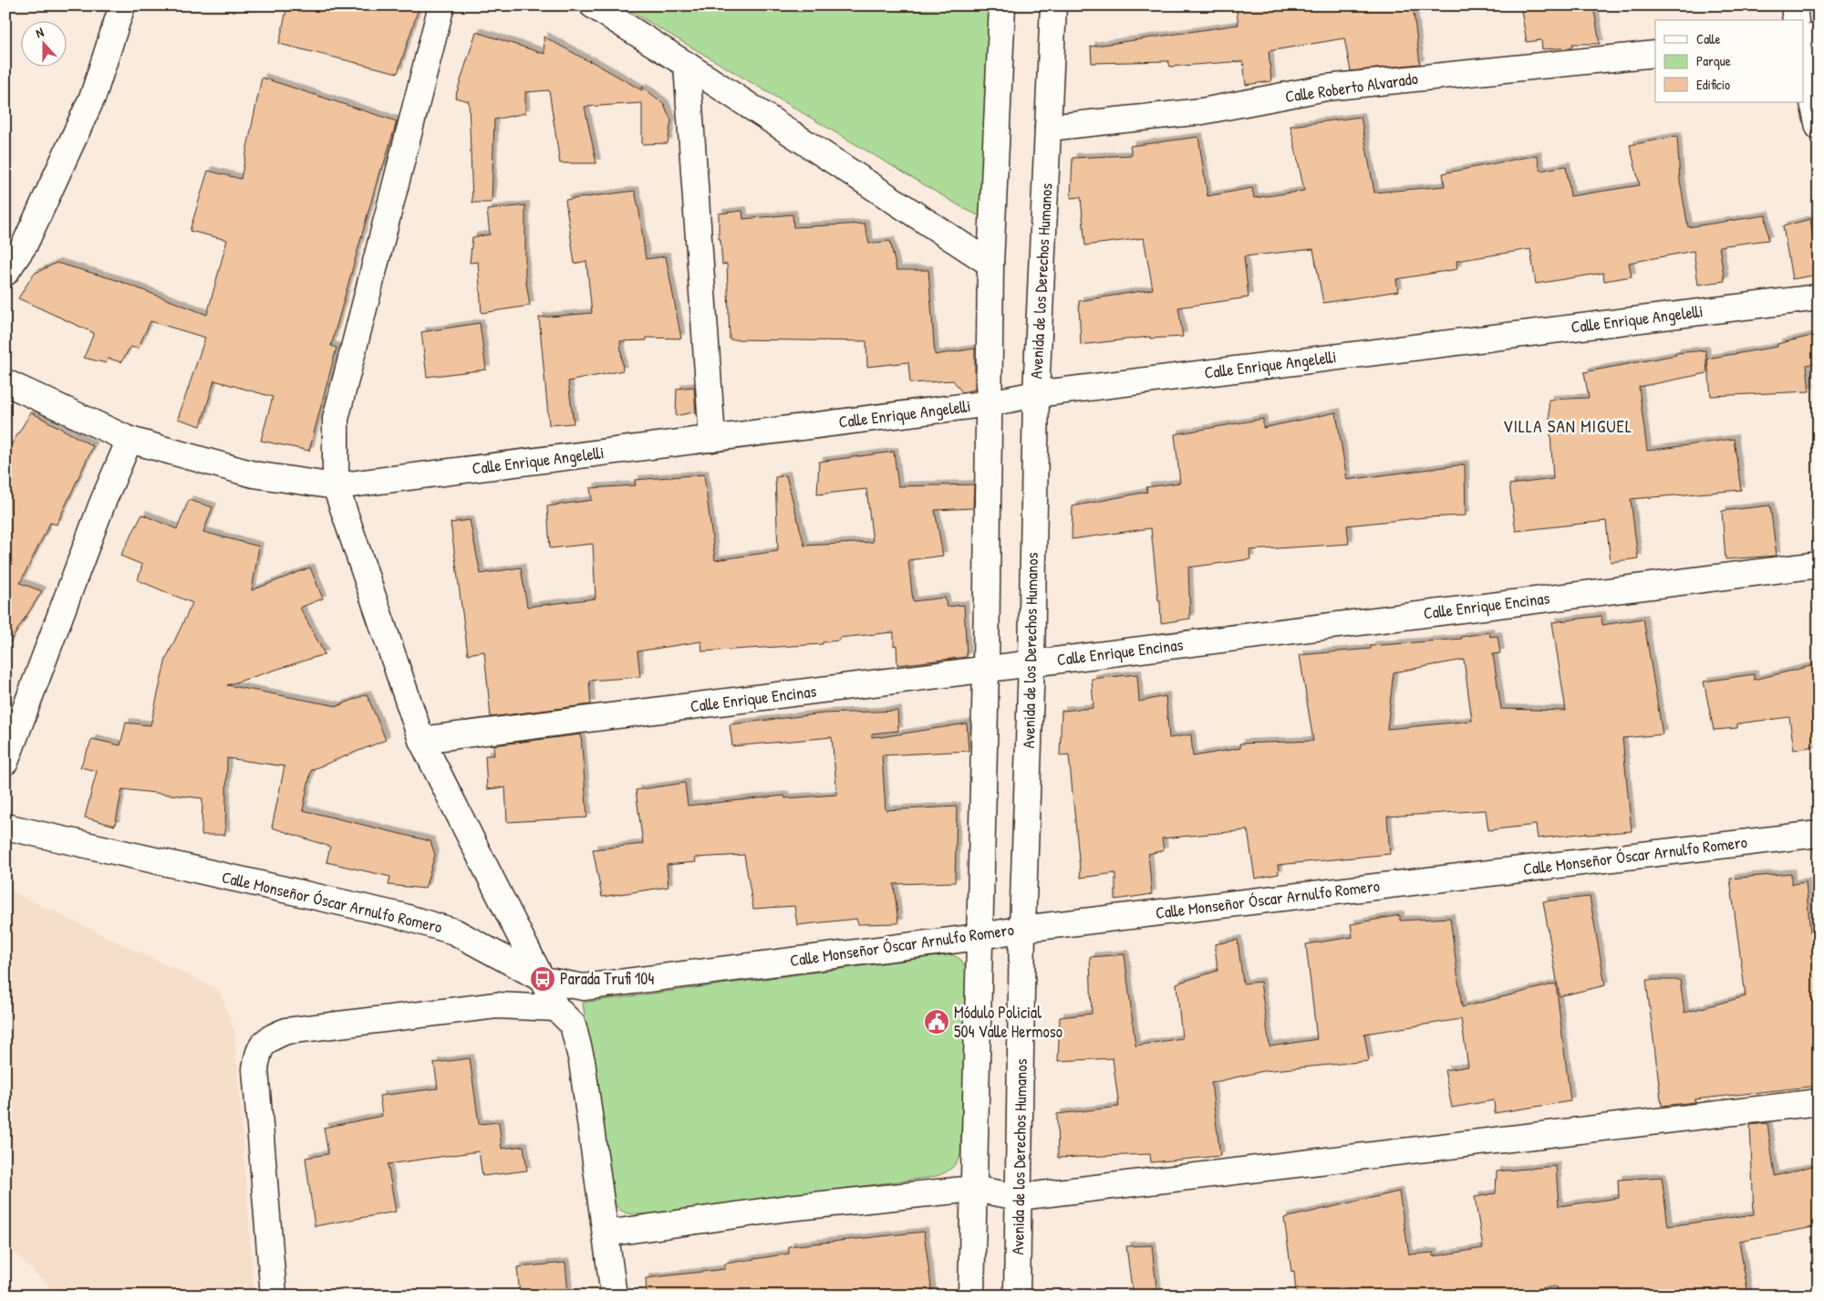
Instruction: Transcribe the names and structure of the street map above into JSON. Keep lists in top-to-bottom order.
{
  "streets": {
    "street": [
      "Calle Roberto Alvarado",
      "Avenida de los Derechos Humanos",
      "Calle Enrique Angelelli",
      "Calle Enrique Encinas",
      "Calle Monseñor Óscar Arnulfo Romero"
    ]
  },
  "crossings": [
    ["Calle Roberto Alvarado", "Avenida de los Derechos Humanos"],
    ["Avenida de los Derechos Humanos", "Calle Enrique Angelelli"],
    ["Avenida de los Derechos Humanos", "Calle Enrique Encinas"],
    ["Avenida de los Derechos Humanos", "Calle Monseñor Óscar Arnulfo Romero"]
  ],
  "districts": ["VILLA SAN MIGUEL"],
  "places": {
    "bus stop": ["Parada Trufi 104"],
    "public building": ["Módulo Policial 504 Valle Hermoso"]
  },
  "legend": ["Calle", "Parque", "Edificio"],
  "north": "top"
}
